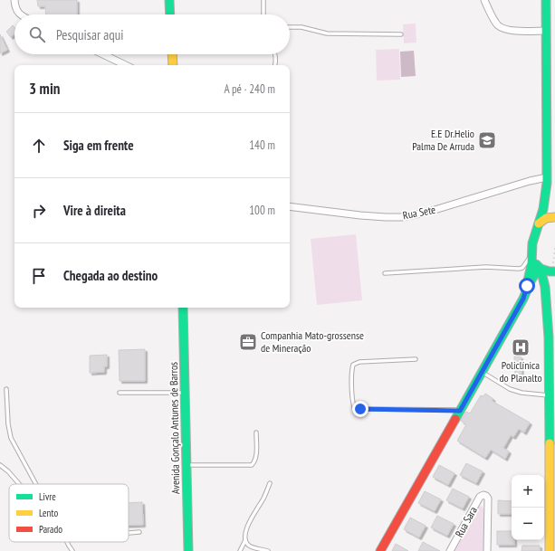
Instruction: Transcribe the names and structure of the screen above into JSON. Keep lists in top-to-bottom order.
{
  "streets": {
    "main road": ["Avenida Gonçalo Antunes de Barros"],
    "street": ["Rua Sete", "Rua Sara"]
  },
  "places": {
    "school or university": ["E.E Dr.Helio Palma De Arruda"],
    "office": ["Companhia Mato-grossense de Mineração"],
    "hospital": ["Policlínica do Planalto"]
  },
  "legend": ["Livre", "Lento", "Parado"],
  "page": {
    "search": "Pesquisar aqui",
    "heading": ["3 min", "A pé · 240 m"],
    "list": [
      ["Siga em frente", "140 m"],
      ["Vire à direita", "100 m"],
      "Chegada ao destino"
    ],
    "map_buttons": ["+", "−"]
  }
}
